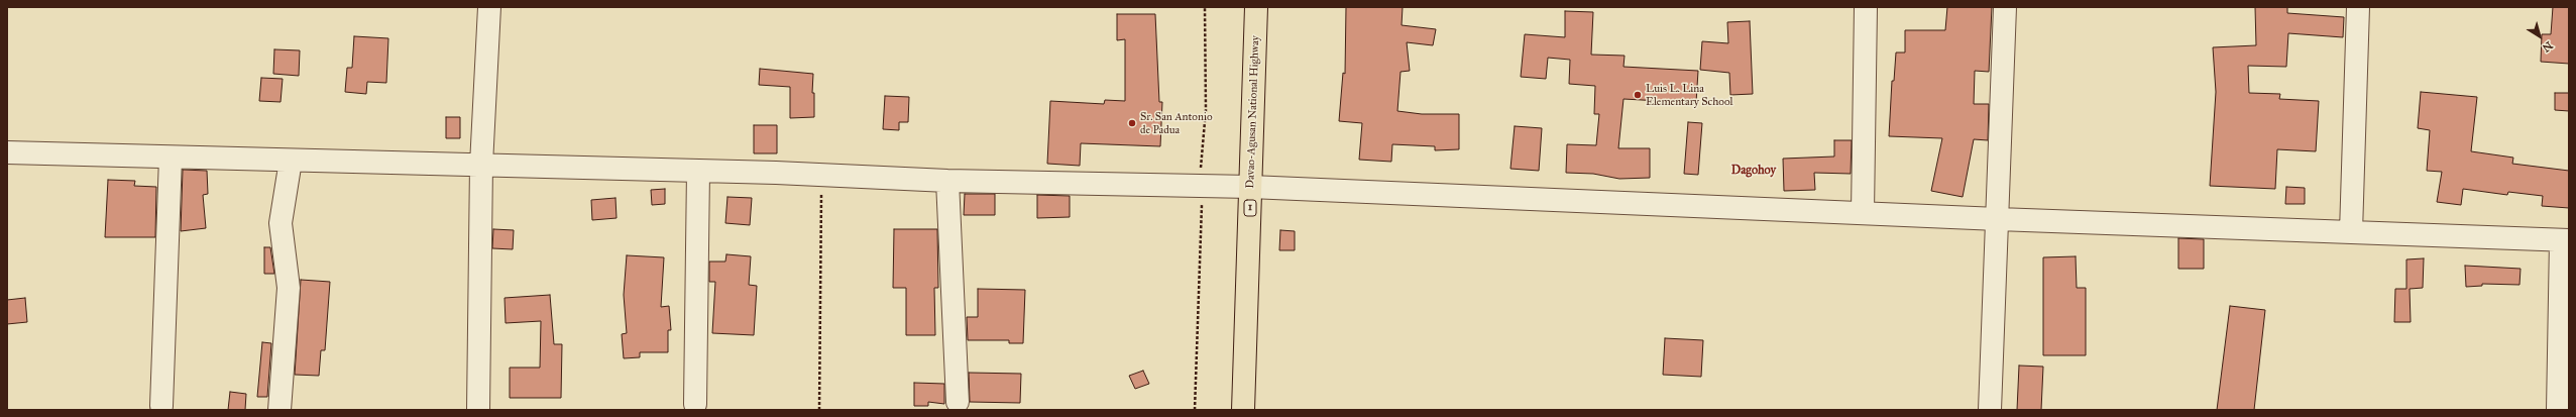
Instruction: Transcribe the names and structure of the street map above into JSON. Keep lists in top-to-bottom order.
{
  "streets": {
    "highway": ["Davao-Agusan National Highway", "1"]
  },
  "districts": ["Dagohoy"],
  "places": ["Luis L. Lina Elementary School", "Sr. San Antonio de Padua"],
  "north": "bottom right"
}
